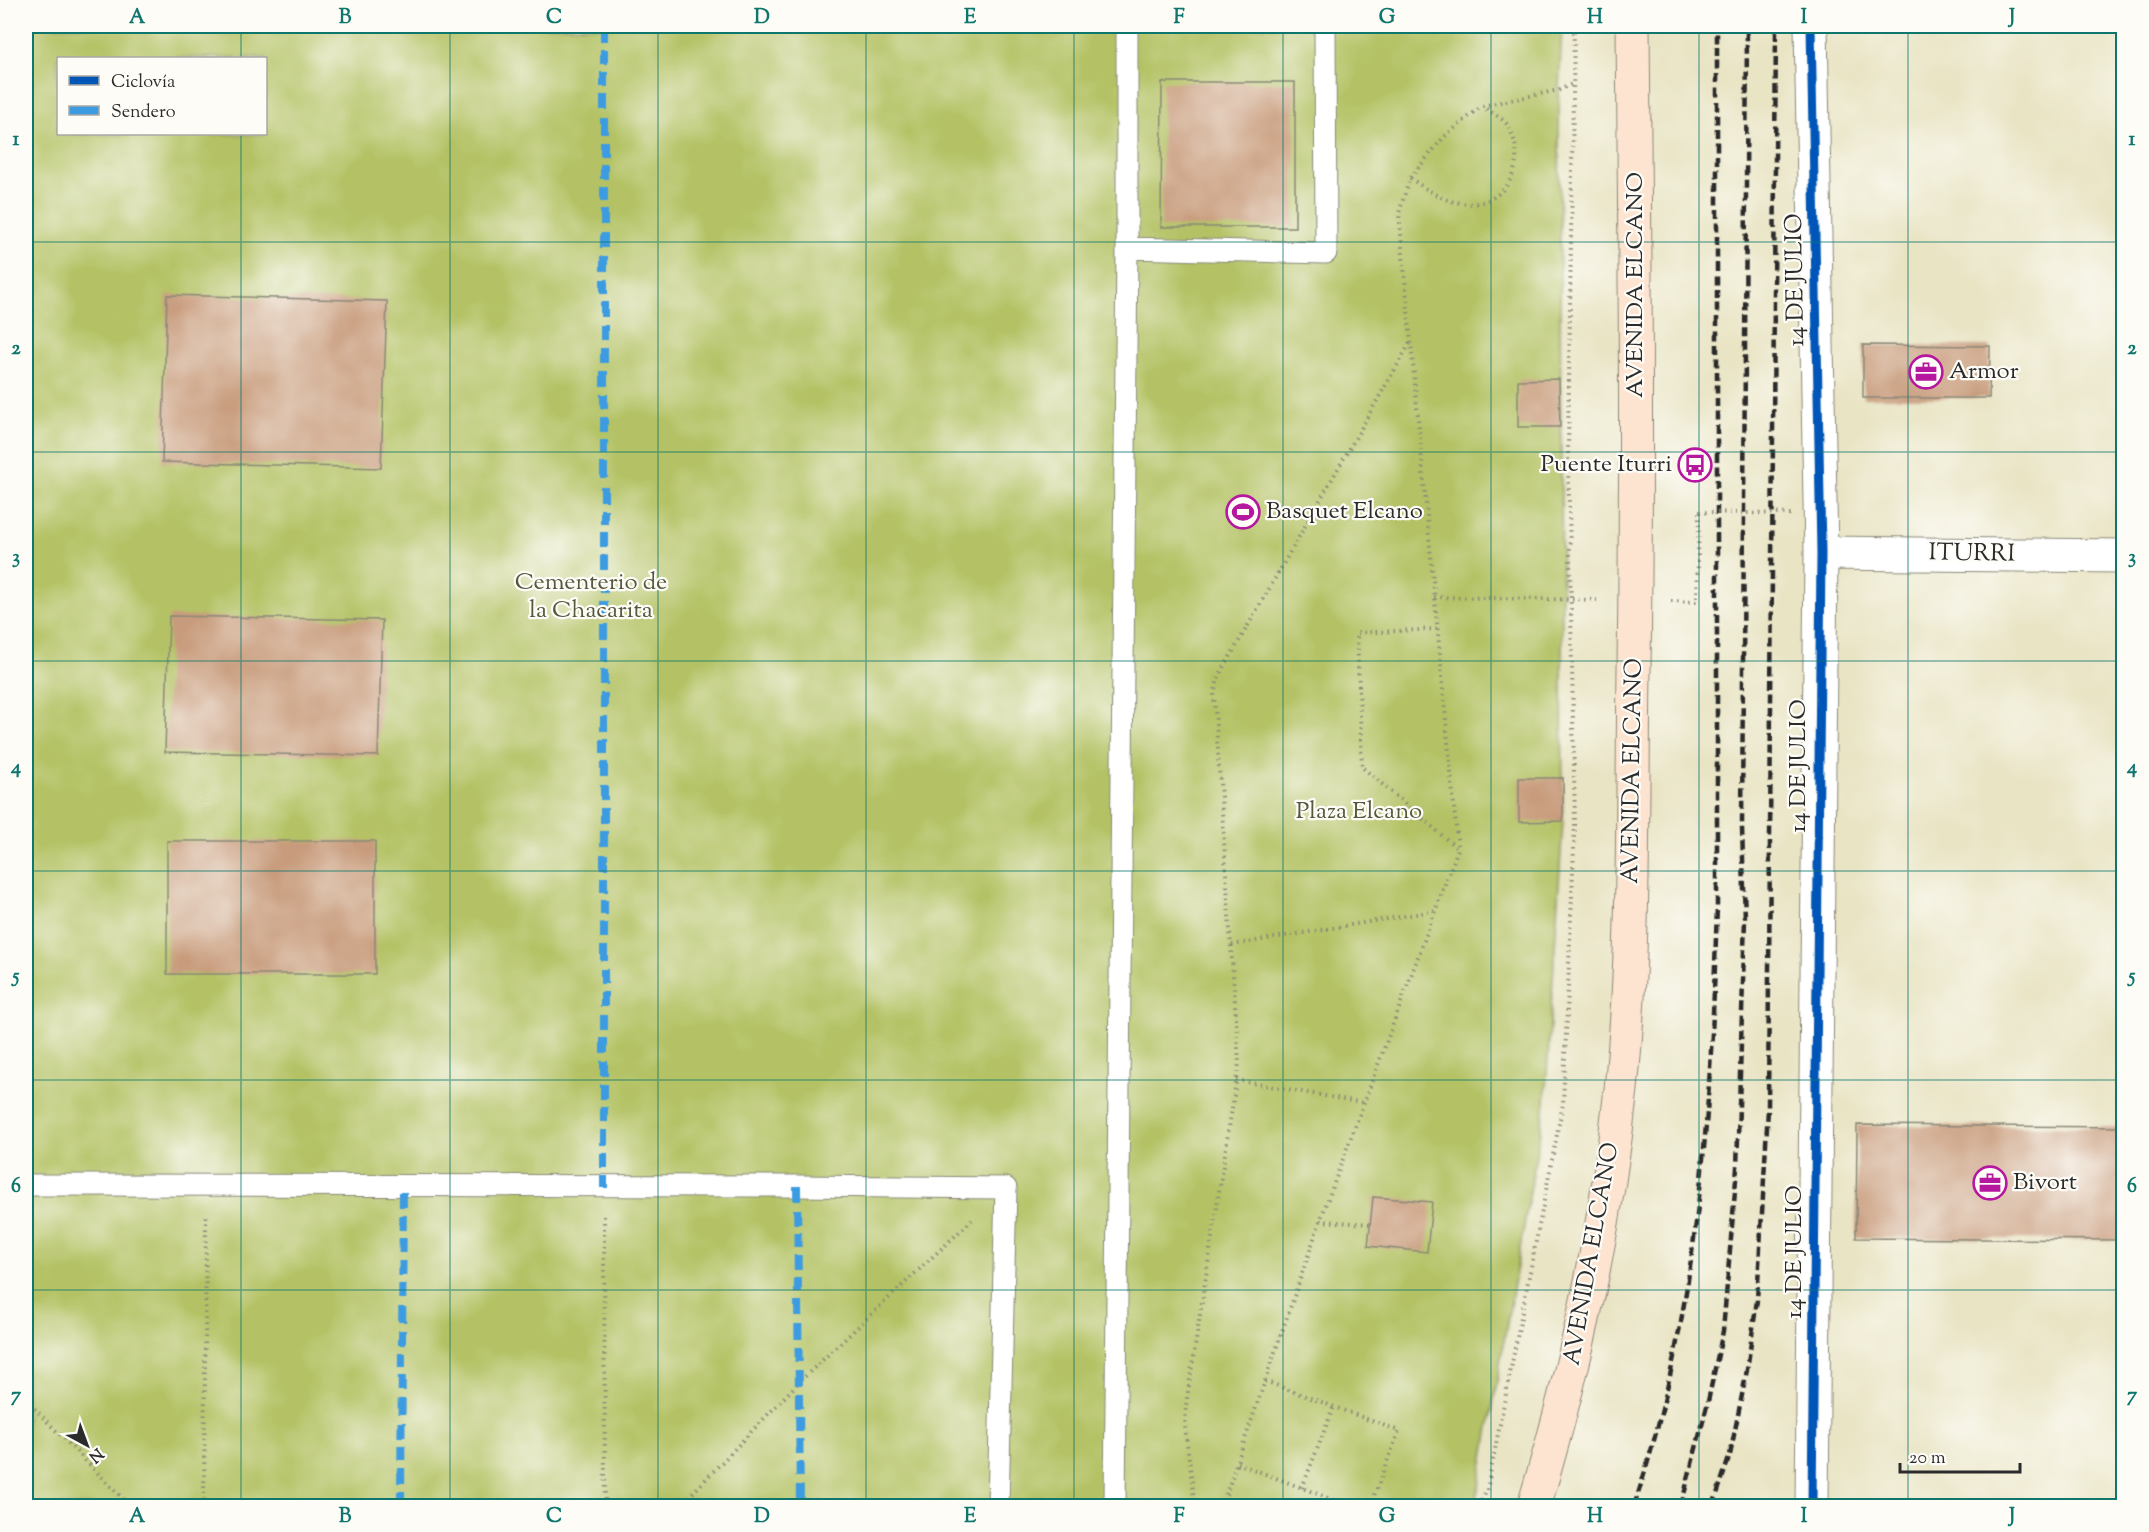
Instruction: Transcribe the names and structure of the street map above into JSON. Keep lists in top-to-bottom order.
{
  "streets": {
    "main road": ["AVENIDA ELCANO"],
    "street": ["14 DE JULIO", "ITURRI"]
  },
  "crossings": [
    ["14 DE JULIO", "ITURRI"]
  ],
  "parks": ["Cementerio de la Chacarita", "Plaza Elcano"],
  "places": {
    "office": ["Armor", "Bivort"],
    "bus stop": ["Puente Iturri"],
    "sports": ["Basquet Elcano"]
  },
  "legend": ["Ciclovía", "Sendero"],
  "scale_bar": "20 m",
  "north": "bottom right",
  "grid": {
    "columns": [
      "A",
      "B",
      "C",
      "D",
      "E",
      "F",
      "G",
      "H",
      "I",
      "J"
    ],
    "rows": [
      "1",
      "2",
      "3",
      "4",
      "5",
      "6",
      "7"
    ]
  }
}
